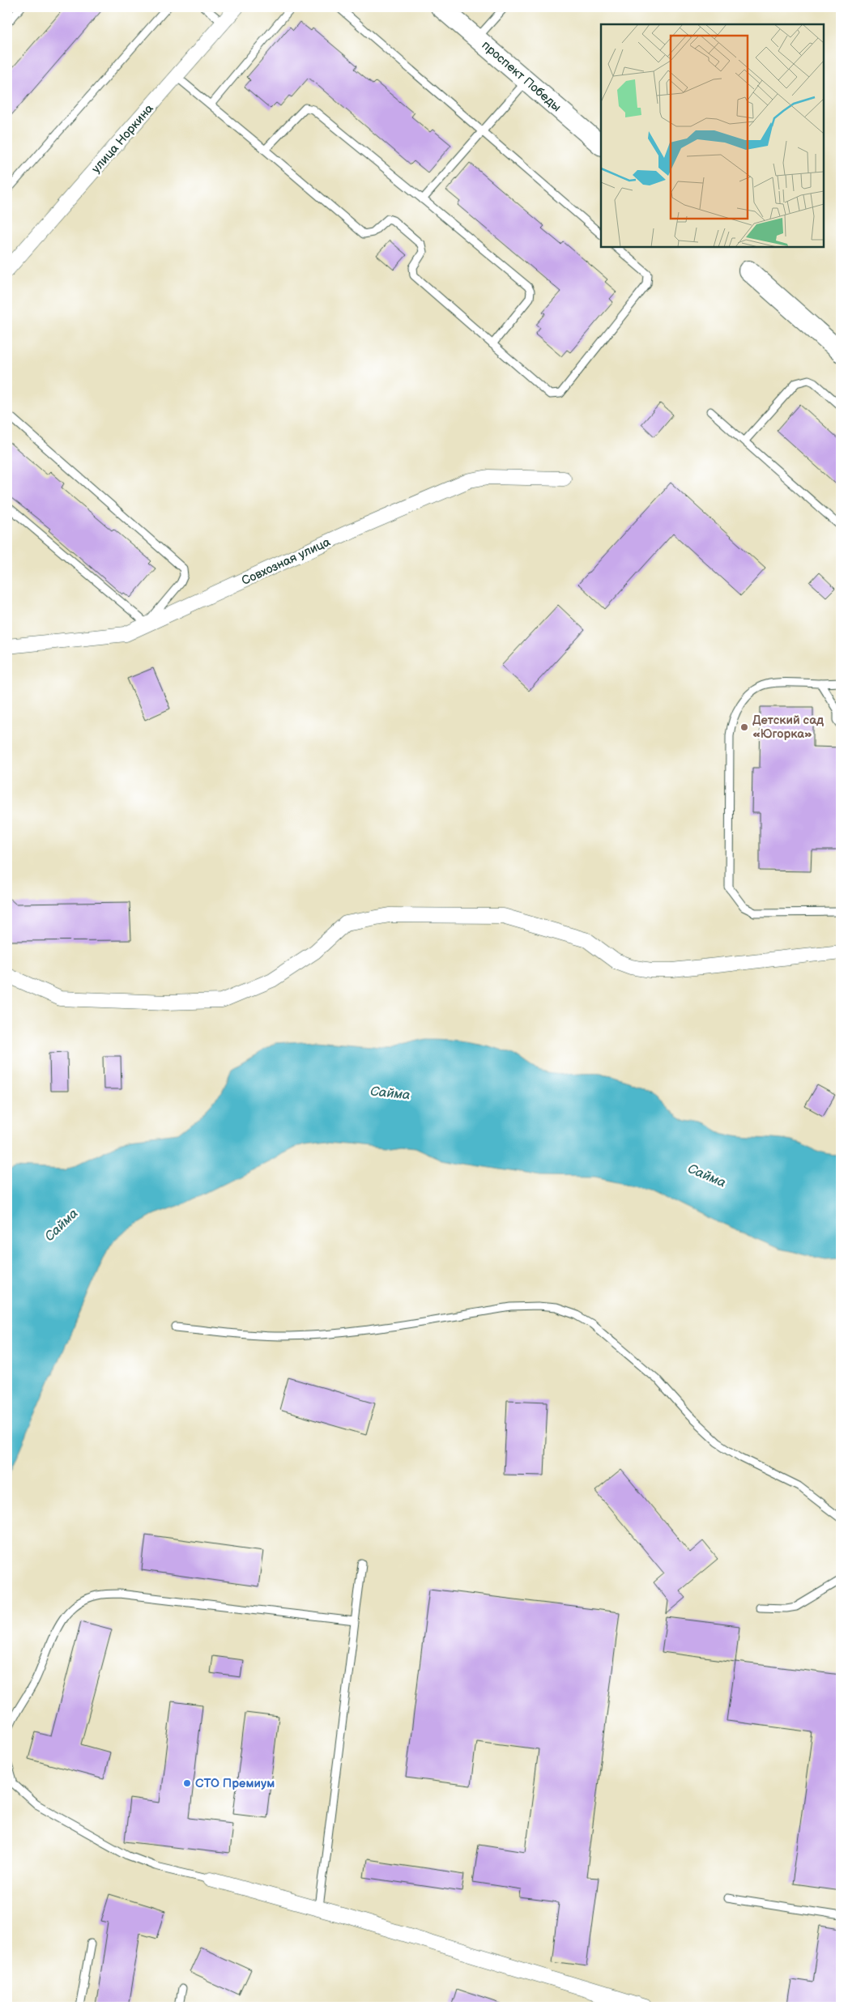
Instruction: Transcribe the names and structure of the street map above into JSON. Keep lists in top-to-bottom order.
{
  "streets": {
    "street": ["проспект Победы", "улица Норкина", "Совхозная улица"]
  },
  "water": ["Сайма"],
  "places": ["Детский сад «Югорка»", "СТО Премиум"]
}
